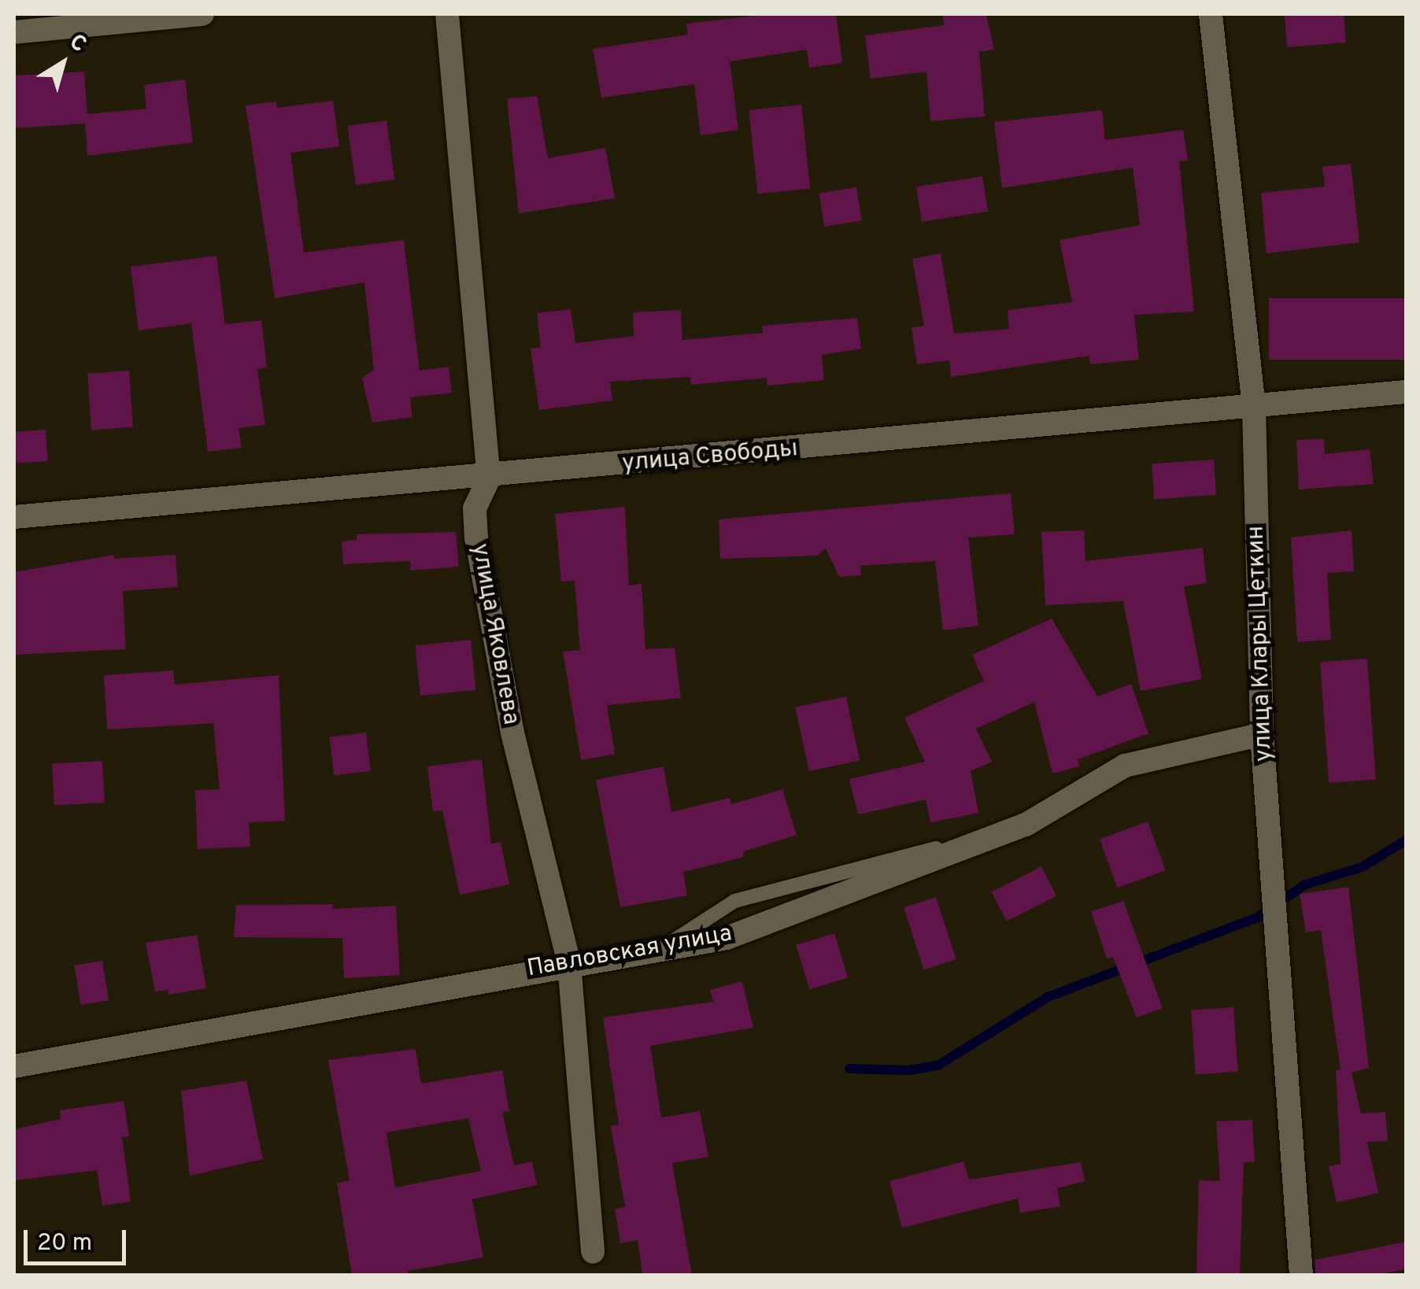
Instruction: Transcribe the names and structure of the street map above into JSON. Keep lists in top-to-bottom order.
{
  "streets": {
    "street": [
      "улица Свободы",
      "улица Яковлева",
      "улица Клары Цеткин",
      "Павловская улица"
    ]
  },
  "crossings": [
    ["улица Свободы", "улица Яковлева"],
    ["улица Свободы", "улица Клары Цеткин"],
    ["улица Яковлева", "Павловская улица"],
    ["улица Клары Цеткин", "Павловская улица"]
  ],
  "scale_bar": "20 m",
  "north": "top right"
}
